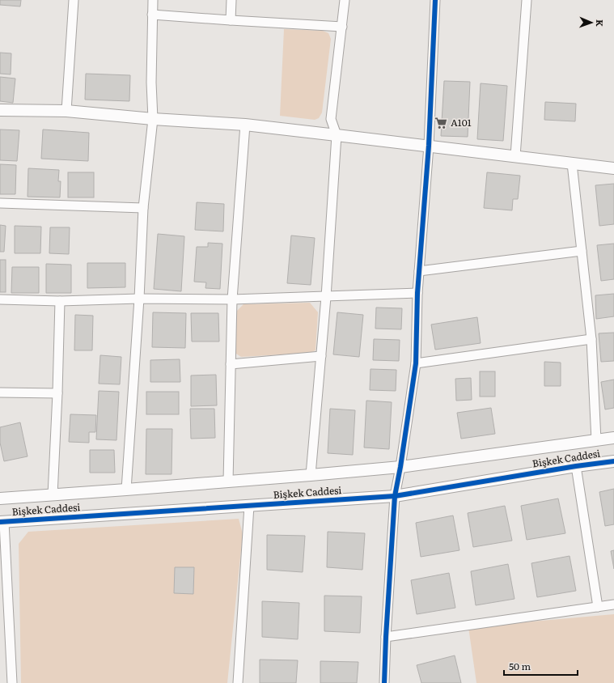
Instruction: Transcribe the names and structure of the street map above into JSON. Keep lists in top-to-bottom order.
{
  "streets": {
    "street": ["Bişkek Caddesi"]
  },
  "places": {
    "supermarket": ["A101"]
  },
  "scale_bar": "50 m",
  "north": "right"
}
